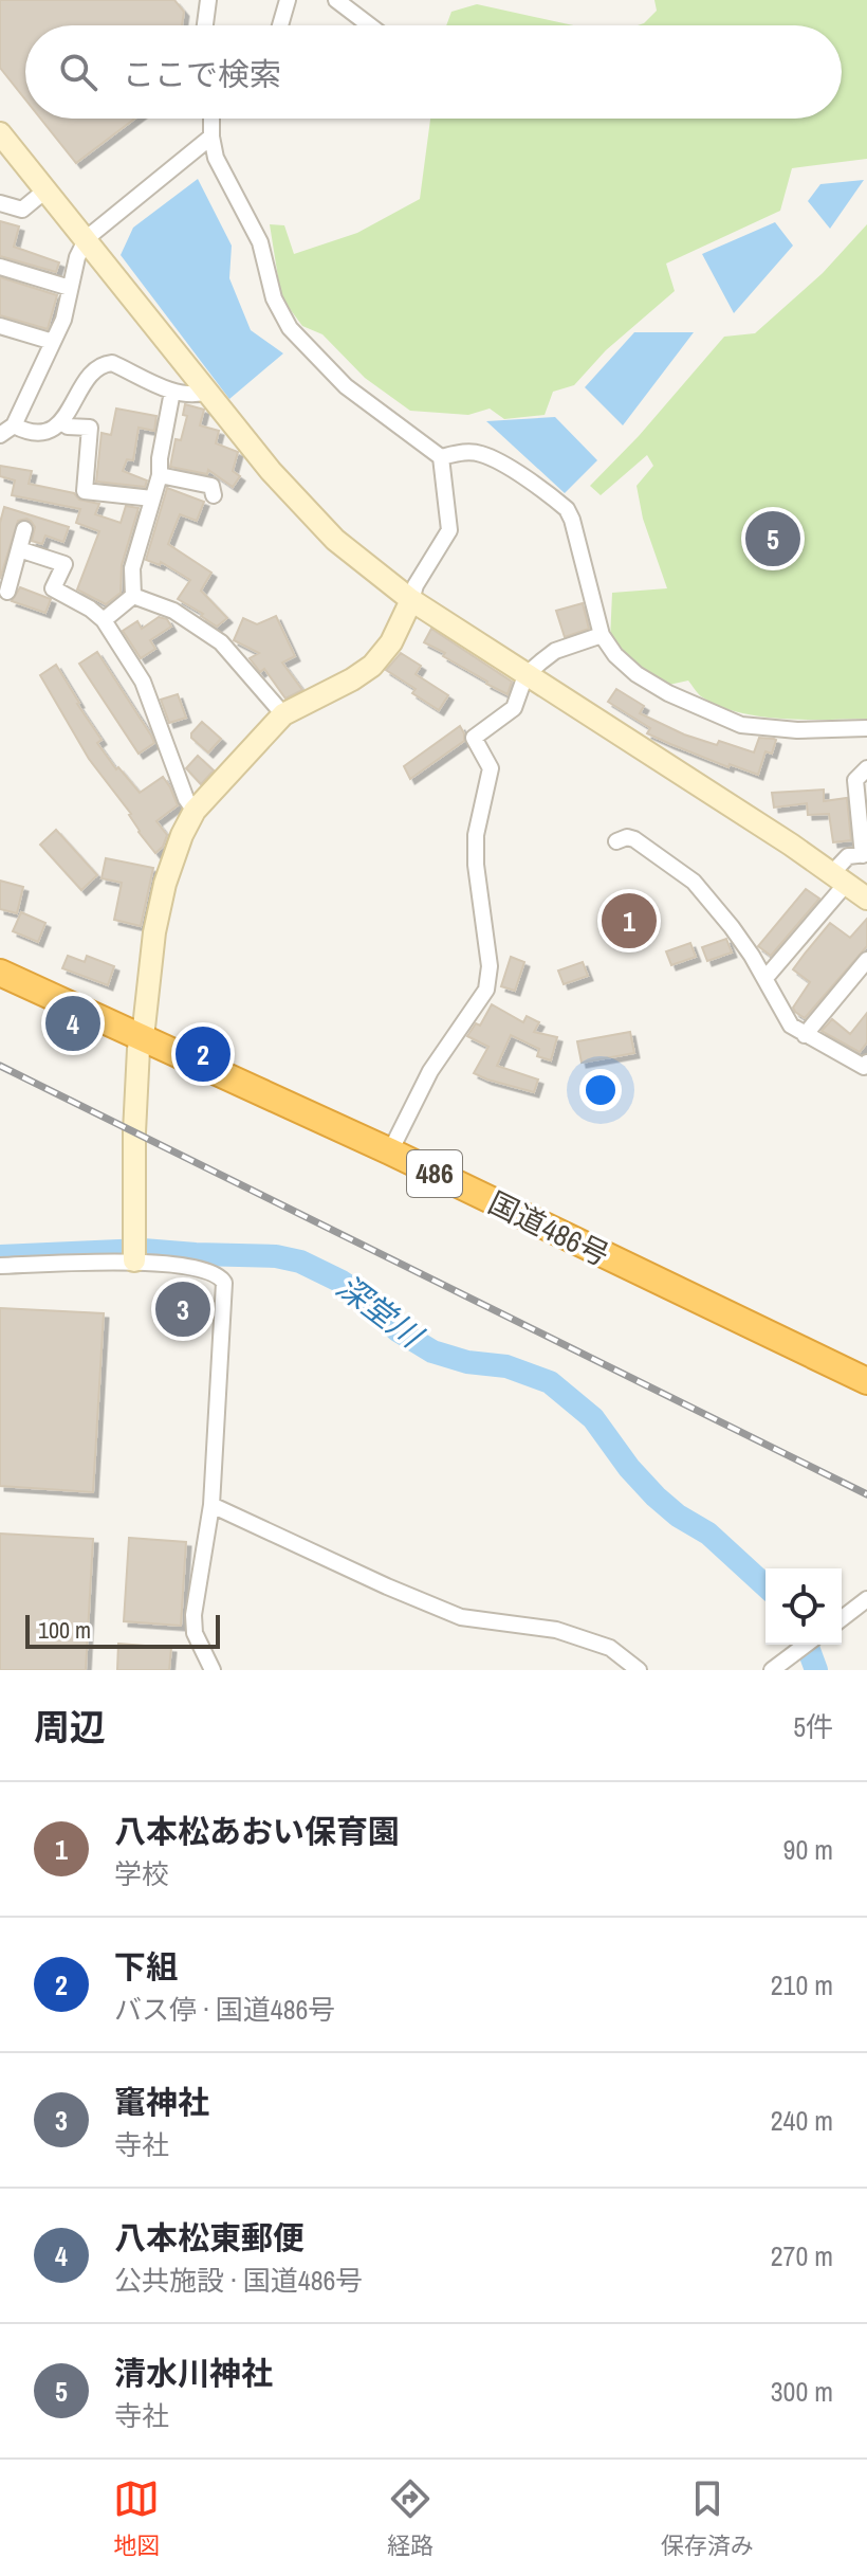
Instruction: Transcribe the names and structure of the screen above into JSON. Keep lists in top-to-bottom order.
{
  "streets": {
    "highway": ["486", "国道486号"]
  },
  "water": ["深堂川"],
  "scale_bar": "100 m",
  "page": {
    "search": "ここで検索",
    "pins": [
      "5",
      "1",
      "4",
      "2",
      "3"
    ],
    "scale": "100 m",
    "heading": ["周辺", "5件"],
    "list": [
      {
        "mark": "1",
        "name": "八本松あおい保育園",
        "note": "学校",
        "value": "90 m"
      },
      {
        "mark": "2",
        "name": "下組",
        "note": "バス停 · 国道486号",
        "value": "210 m"
      },
      {
        "mark": "3",
        "name": "竃神社",
        "note": "寺社",
        "value": "240 m"
      },
      {
        "mark": "4",
        "name": "八本松東郵便",
        "note": "公共施設 · 国道486号",
        "value": "270 m"
      },
      {
        "mark": "5",
        "name": "清水川神社",
        "note": "寺社",
        "value": "300 m"
      }
    ],
    "nav": ["地図", "経路", "保存済み"]
  }
}
